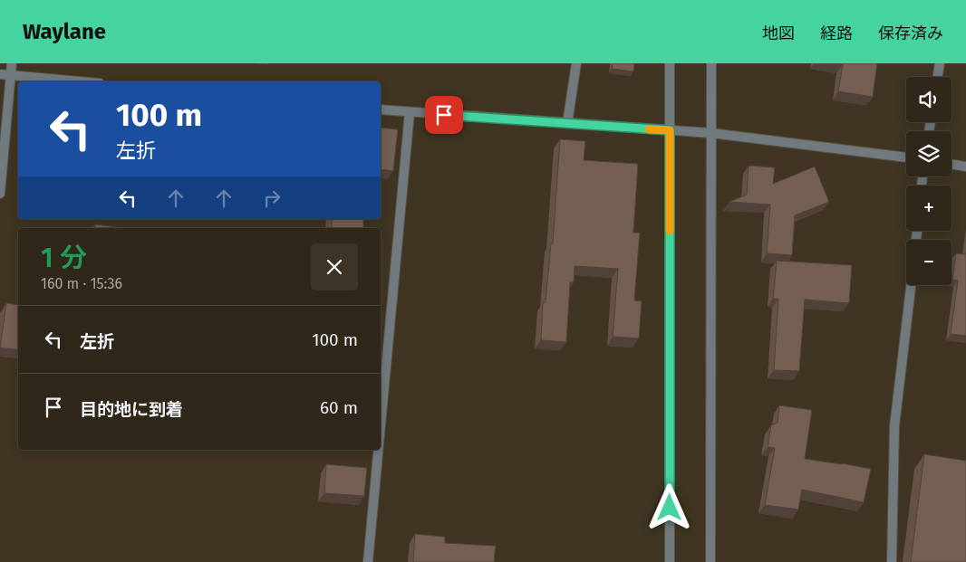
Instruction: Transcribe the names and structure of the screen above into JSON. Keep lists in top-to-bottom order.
{
  "page": {
    "header": "Waylane",
    "nav": ["地図", "経路", "保存済み"],
    "map_buttons": ["+", "−"],
    "turn": ["100 m", "左折"],
    "heading": ["1 分", "160 m · 15:36"],
    "list": [
      {
        "name": "左折",
        "value": "100 m"
      },
      {
        "name": "目的地に到着",
        "value": "60 m"
      }
    ]
  }
}
